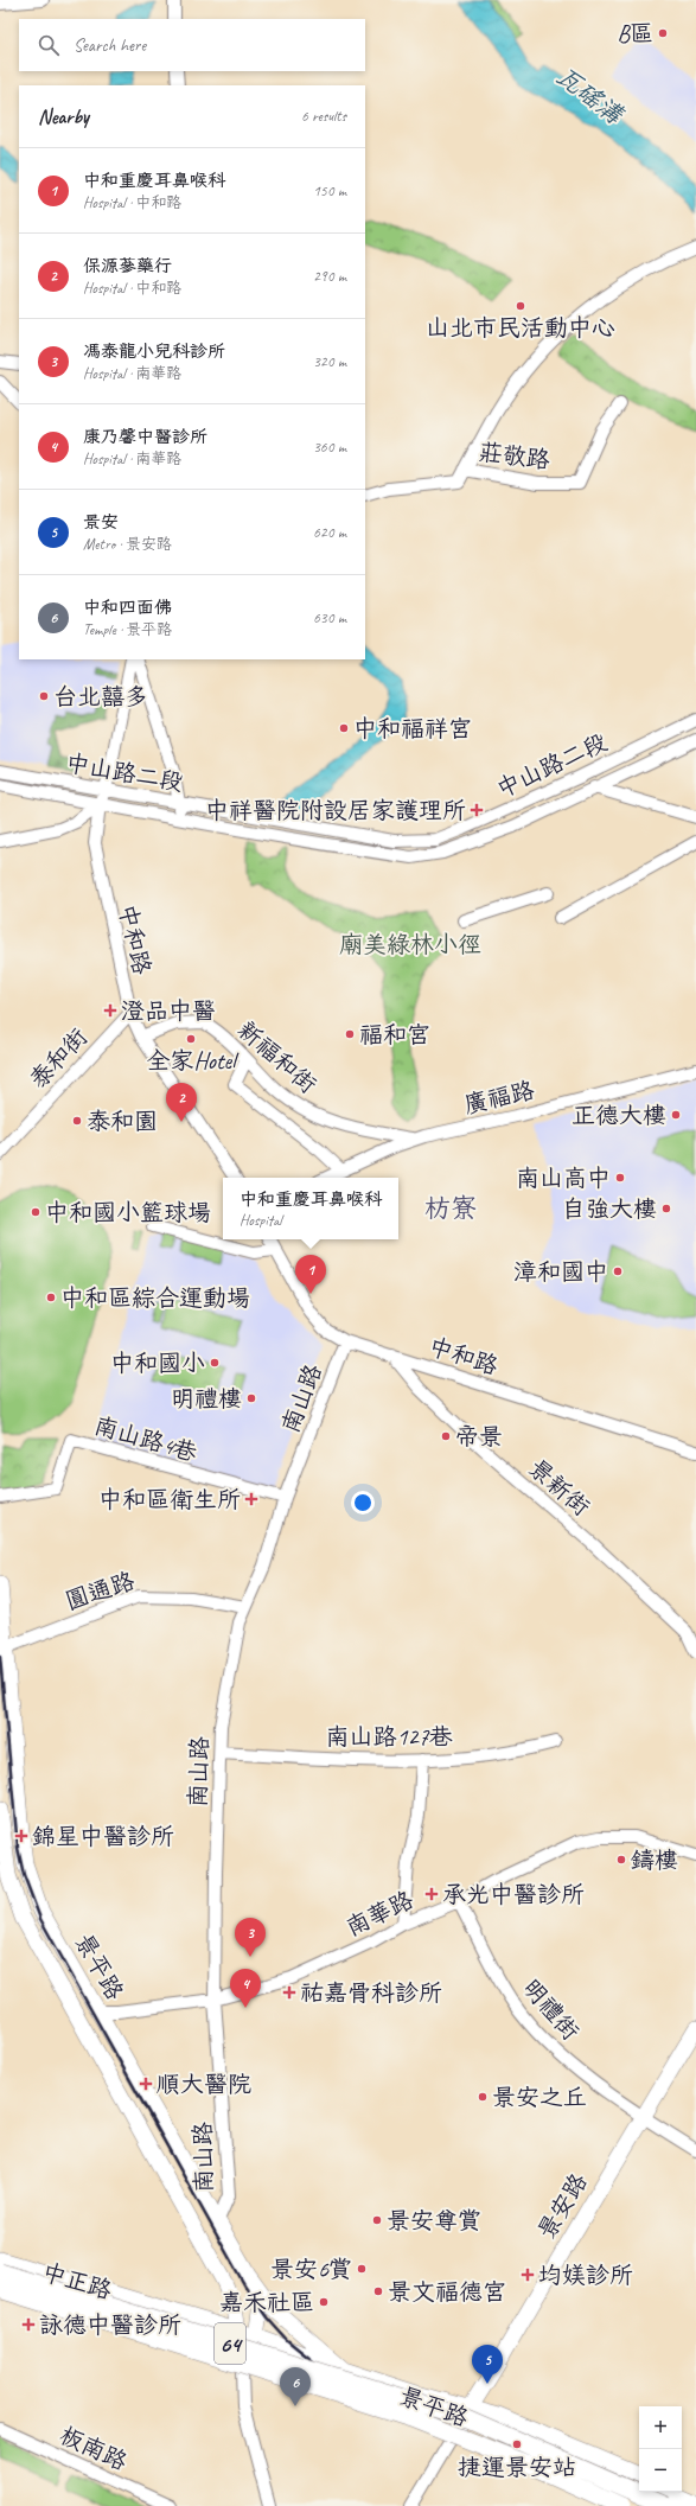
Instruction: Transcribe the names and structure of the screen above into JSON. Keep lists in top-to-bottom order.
{
  "streets": {
    "highway": ["64"],
    "main road": ["景平路", "景安路", "中正路"],
    "street": [
      "莊敬路",
      "中山路二段",
      "中和路",
      "新福和街",
      "泰和街",
      "廣福路",
      "南山路",
      "南山路4巷",
      "景新街",
      "圓通路",
      "南山路127巷",
      "南華路",
      "明禮街",
      "板南路"
    ]
  },
  "crossings": [
    ["中山路二段", "中和路"],
    ["中和路", "新福和街"],
    ["中和路", "泰和街"],
    ["中和路", "南山路"],
    ["中和路", "景新街"],
    ["新福和街", "廣福路"],
    ["南山路", "南山路4巷"],
    ["南山路", "圓通路"],
    ["南山路", "南山路127巷"],
    ["南山路", "南華路"],
    ["南山路", "景平路"],
    ["圓通路", "景平路"],
    ["南華路", "景平路"],
    ["南華路", "明禮街"],
    ["景平路", "景安路"],
    ["景平路", "中正路"],
    ["景平路", "64"],
    ["明禮街", "景安路"],
    ["景安路", "64"]
  ],
  "districts": ["枋寮"],
  "water": ["瓦磘溝"],
  "parks": ["廟美綠林小徑"],
  "places": {
    "other": [
      "B區",
      "山北市民活動中心",
      "台北囍多",
      "中和福祥宮",
      "福和宮",
      "全家Hotel",
      "正德大樓",
      "泰和園",
      "南山高中",
      "自強大樓",
      "中和國小籃球場",
      "漳和國中",
      "中和區綜合運動場",
      "中和國小",
      "明禮樓",
      "帝景",
      "鑄樓",
      "景安之丘",
      "景安尊賞",
      "景安6賞",
      "景文福德宮",
      "嘉禾社區",
      "捷運景安站"
    ],
    "health": [
      "中祥醫院附設居家護理所",
      "澄品中醫",
      "中和區衛生所",
      "錦星中醫診所",
      "承光中醫診所",
      "祐嘉骨科診所",
      "順大醫院",
      "均媄診所",
      "詠德中醫診所"
    ]
  },
  "page": {
    "search": "Search here",
    "heading": ["Nearby", "6 results"],
    "list": [
      {
        "mark": "1",
        "name": "中和重慶耳鼻喉科",
        "note": "Hospital · 中和路",
        "value": "150 m"
      },
      {
        "mark": "2",
        "name": "保源蔘藥行",
        "note": "Hospital · 中和路",
        "value": "290 m"
      },
      {
        "mark": "3",
        "name": "馮泰龍小兒科診所",
        "note": "Hospital · 南華路",
        "value": "320 m"
      },
      {
        "mark": "4",
        "name": "康乃馨中醫診所",
        "note": "Hospital · 南華路",
        "value": "360 m"
      },
      {
        "mark": "5",
        "name": "景安",
        "note": "Metro · 景安路",
        "value": "620 m"
      },
      {
        "mark": "6",
        "name": "中和四面佛",
        "note": "Temple · 景平路",
        "value": "630 m"
      }
    ],
    "pins": [
      "2",
      "1",
      "3",
      "4",
      "5",
      "6"
    ],
    "popup": ["中和重慶耳鼻喉科", "Hospital"],
    "map_buttons": ["+", "−"]
  }
}
